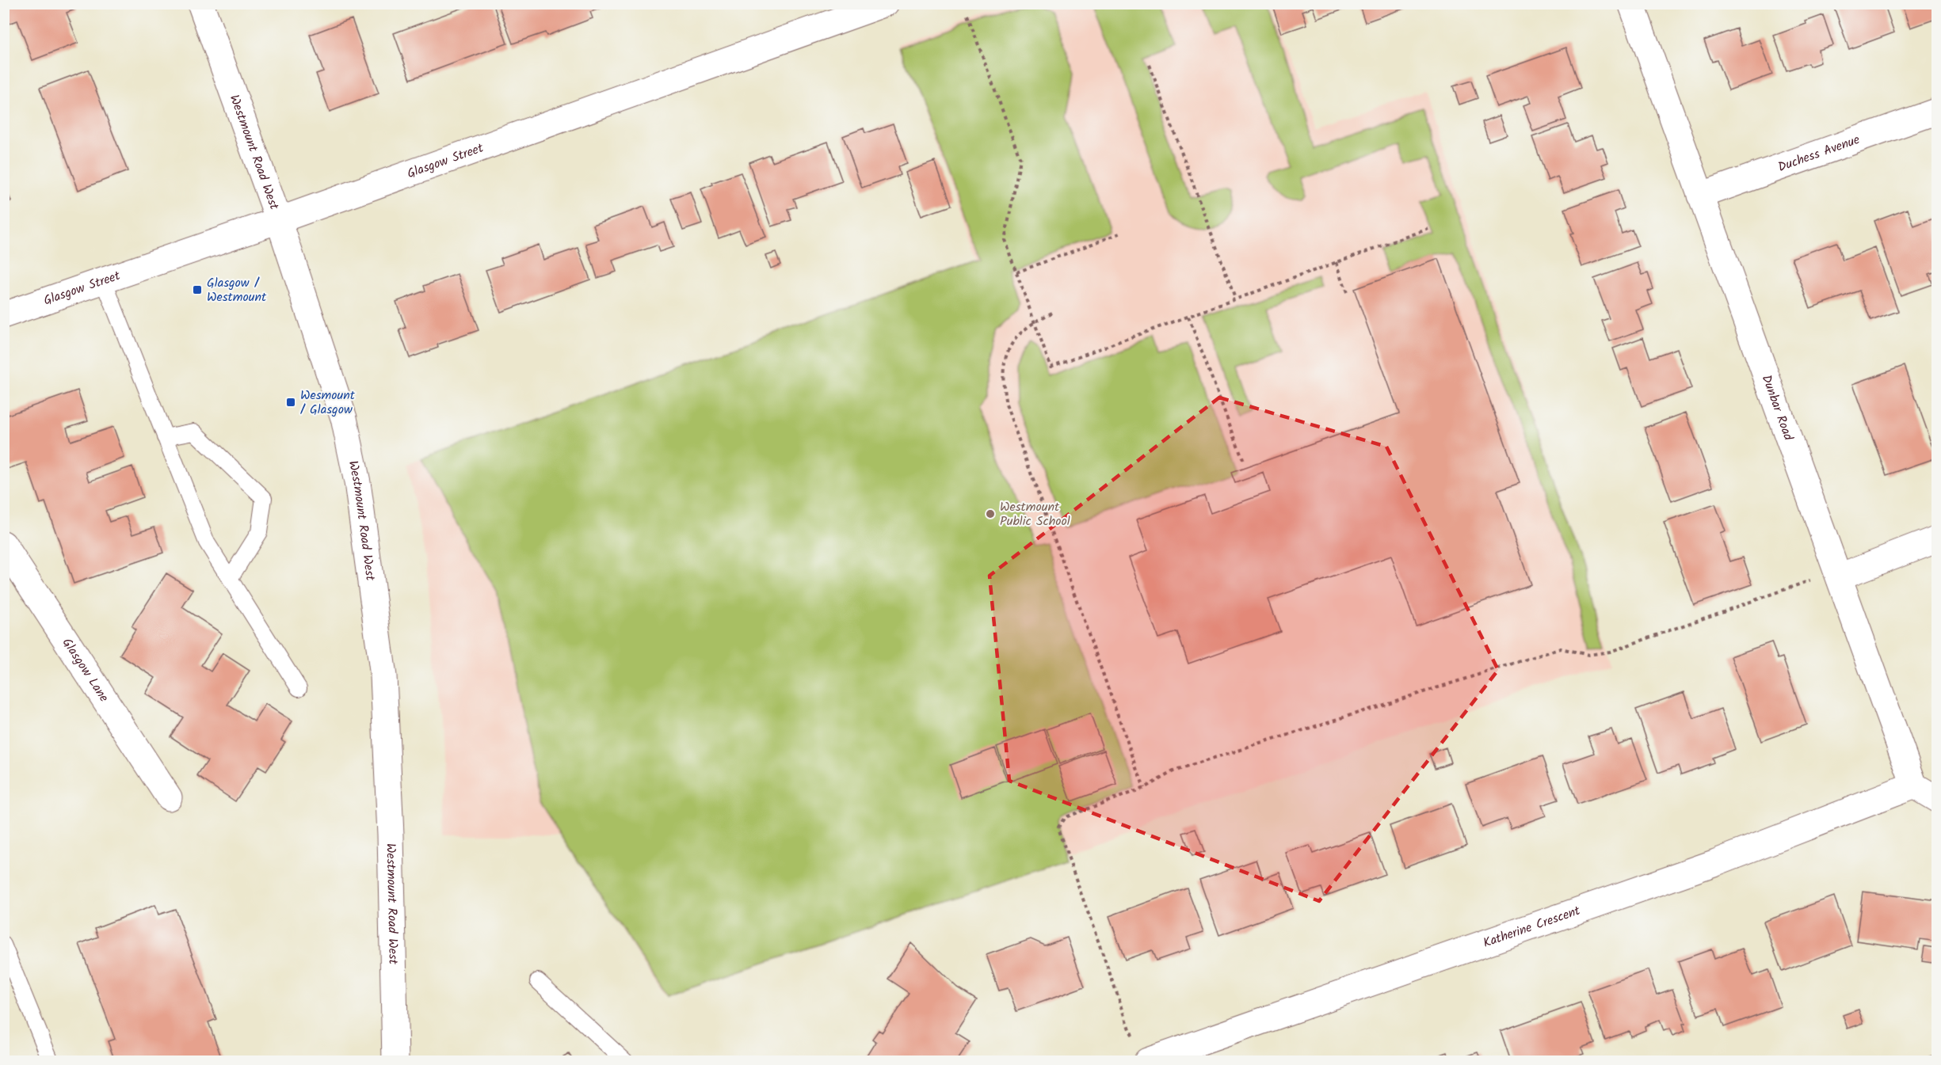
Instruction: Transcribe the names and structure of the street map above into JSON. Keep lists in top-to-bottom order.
{
  "streets": {
    "street": [
      "Westmount Road West",
      "Duchess Avenue",
      "Glasgow Street",
      "Dunbar Road",
      "Glasgow Lane",
      "Katherine Crescent"
    ]
  },
  "crossings": [
    ["Westmount Road West", "Glasgow Street"],
    ["Duchess Avenue", "Dunbar Road"],
    ["Dunbar Road", "Katherine Crescent"]
  ],
  "places": {
    "transit": ["Glasgow / Westmount", "Wesmount / Glasgow"],
    "other": ["Westmount Public School"]
  }
}
